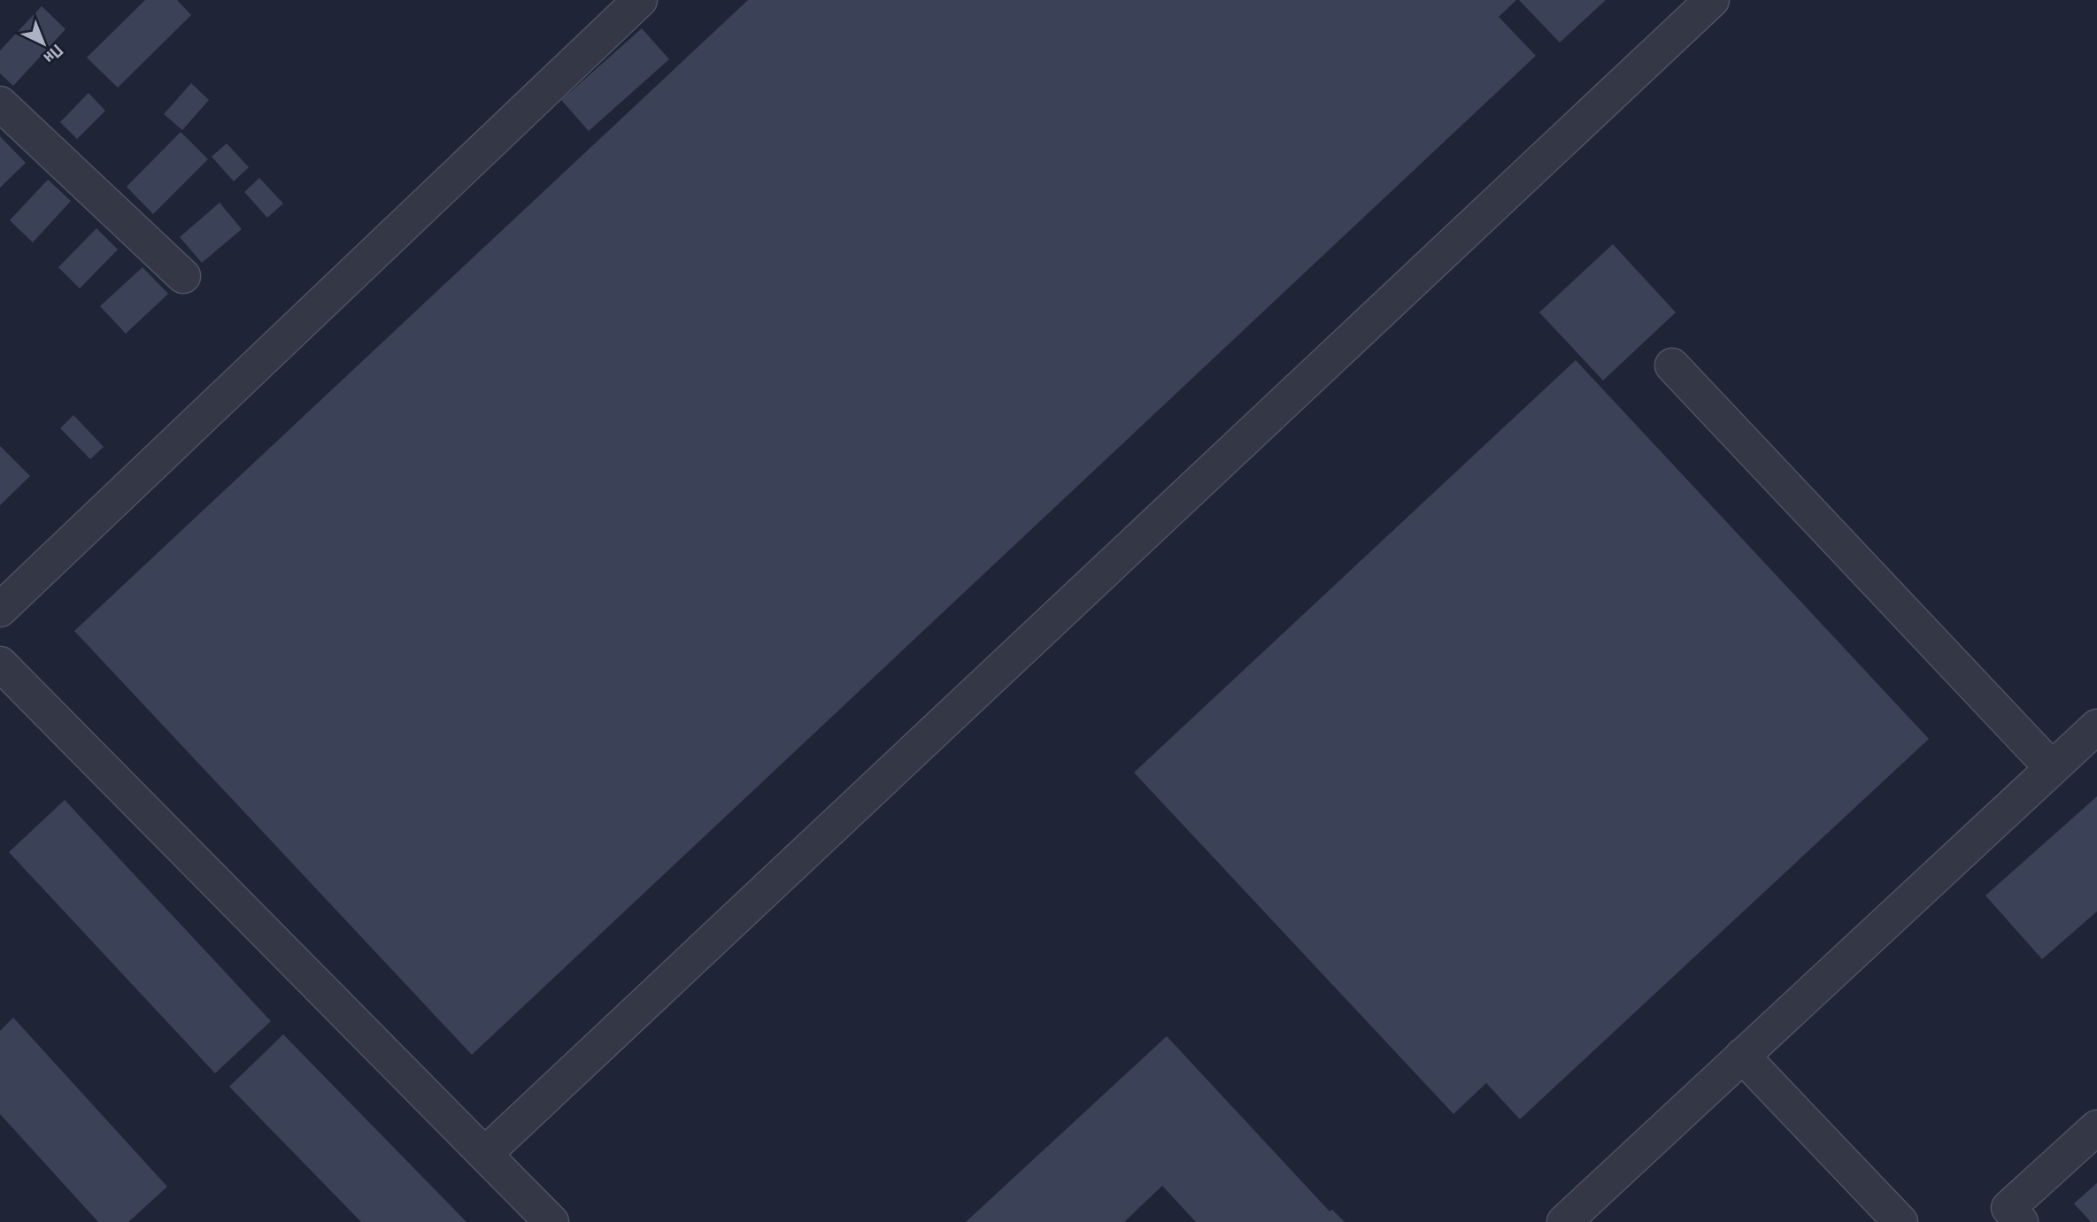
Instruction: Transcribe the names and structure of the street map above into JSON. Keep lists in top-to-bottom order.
{
  "north": "bottom right"
}
